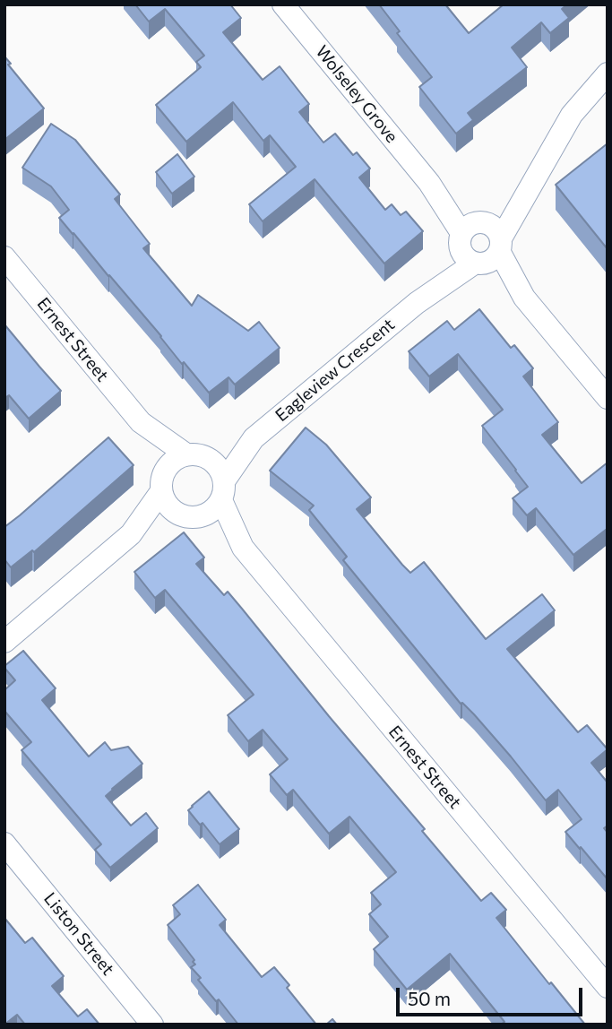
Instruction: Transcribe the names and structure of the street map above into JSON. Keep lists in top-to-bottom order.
{
  "streets": {
    "street": [
      "Wolseley Grove",
      "Ernest Street",
      "Eagleview Crescent",
      "Liston Street"
    ]
  },
  "crossings": [
    ["Wolseley Grove", "Eagleview Crescent"],
    ["Ernest Street", "Eagleview Crescent"]
  ],
  "scale_bar": "50 m"
}
